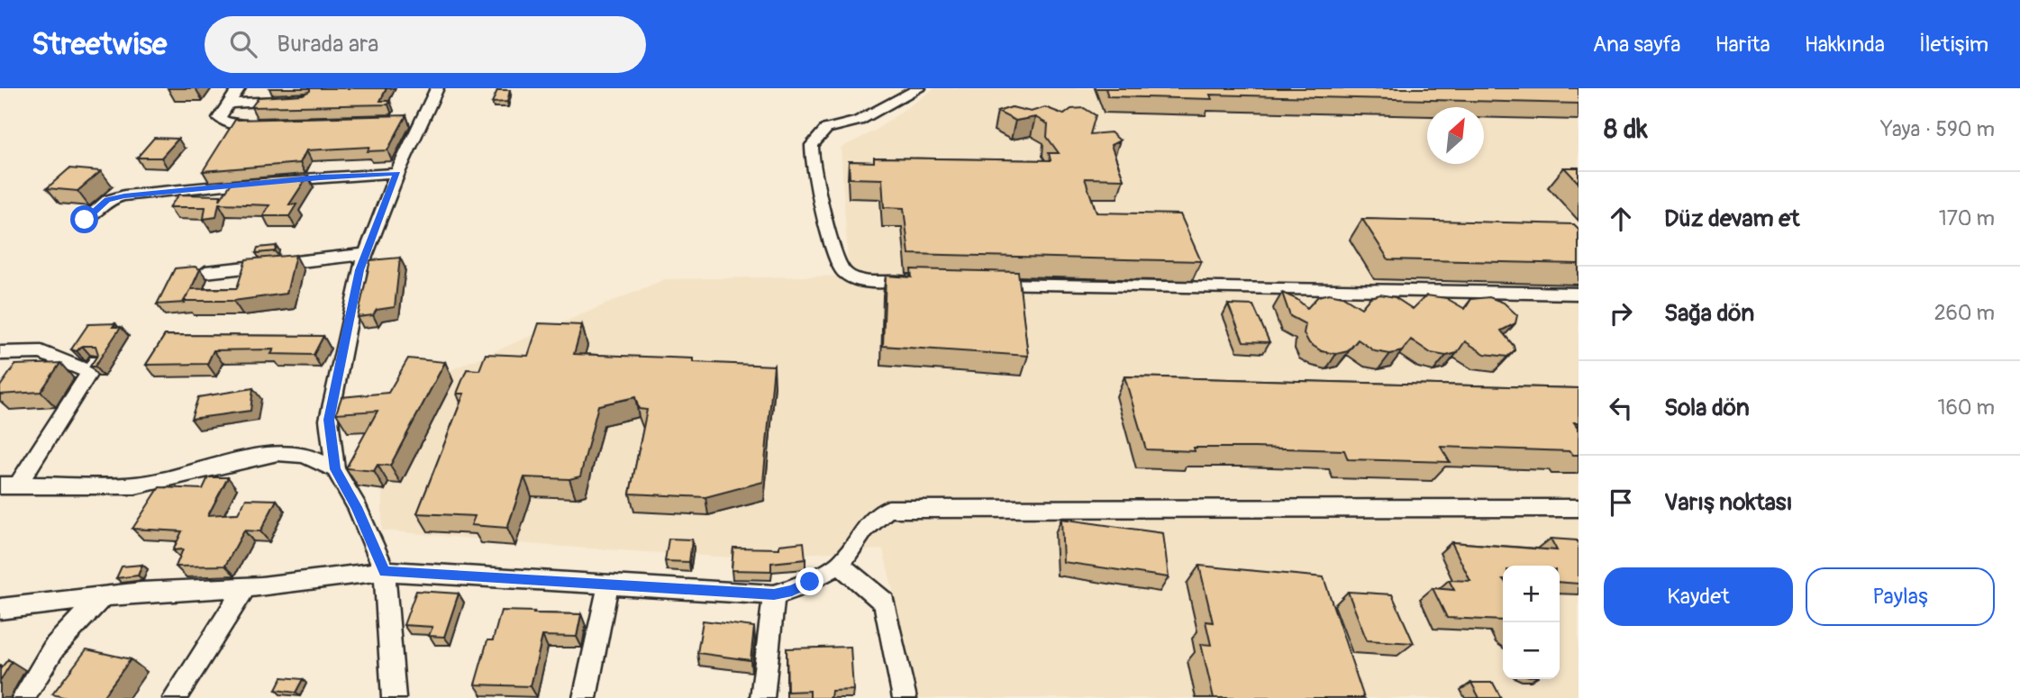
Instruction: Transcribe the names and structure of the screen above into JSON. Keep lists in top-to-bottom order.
{
  "north": "top right",
  "page": {
    "header": "Streetwise",
    "search": "Burada ara",
    "nav": [
      "Ana sayfa",
      "Harita",
      "Hakkında",
      "İletişim"
    ],
    "heading": ["8 dk", "Yaya · 590 m"],
    "list": [
      ["Düz devam et", "170 m"],
      ["Sağa dön", "260 m"],
      ["Sola dön", "160 m"],
      "Varış noktası"
    ],
    "buttons": ["Kaydet", "Paylaş"],
    "map_buttons": ["+", "−"]
  }
}
